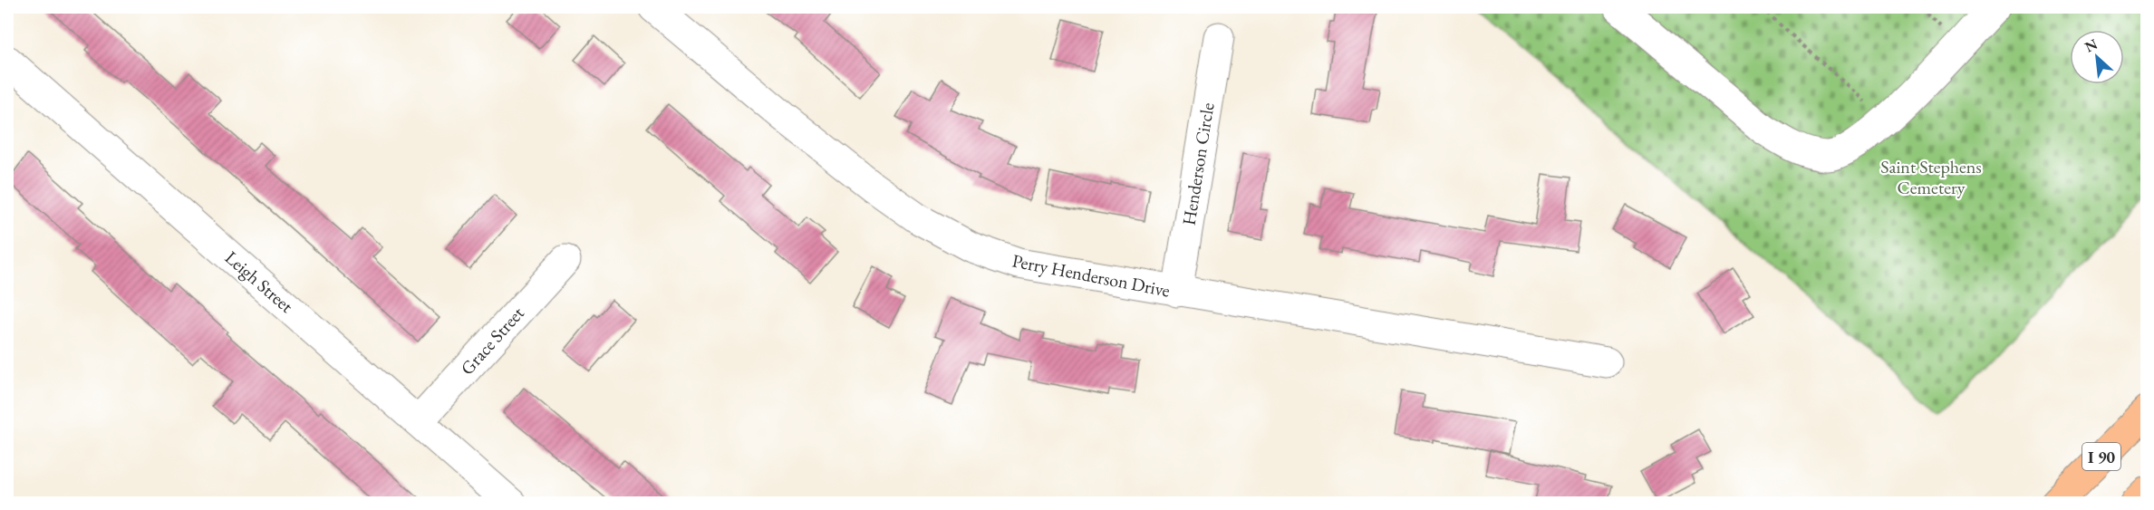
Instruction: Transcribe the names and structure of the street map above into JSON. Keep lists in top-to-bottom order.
{
  "streets": {
    "highway": ["I 90"],
    "street": [
      "Henderson Circle",
      "Perry Henderson Drive",
      "Leigh Street",
      "Grace Street"
    ]
  },
  "crossings": [
    ["Henderson Circle", "Perry Henderson Drive"],
    ["Leigh Street", "Grace Street"]
  ],
  "parks": ["Saint Stephens Cemetery"],
  "north": "top left"
}
